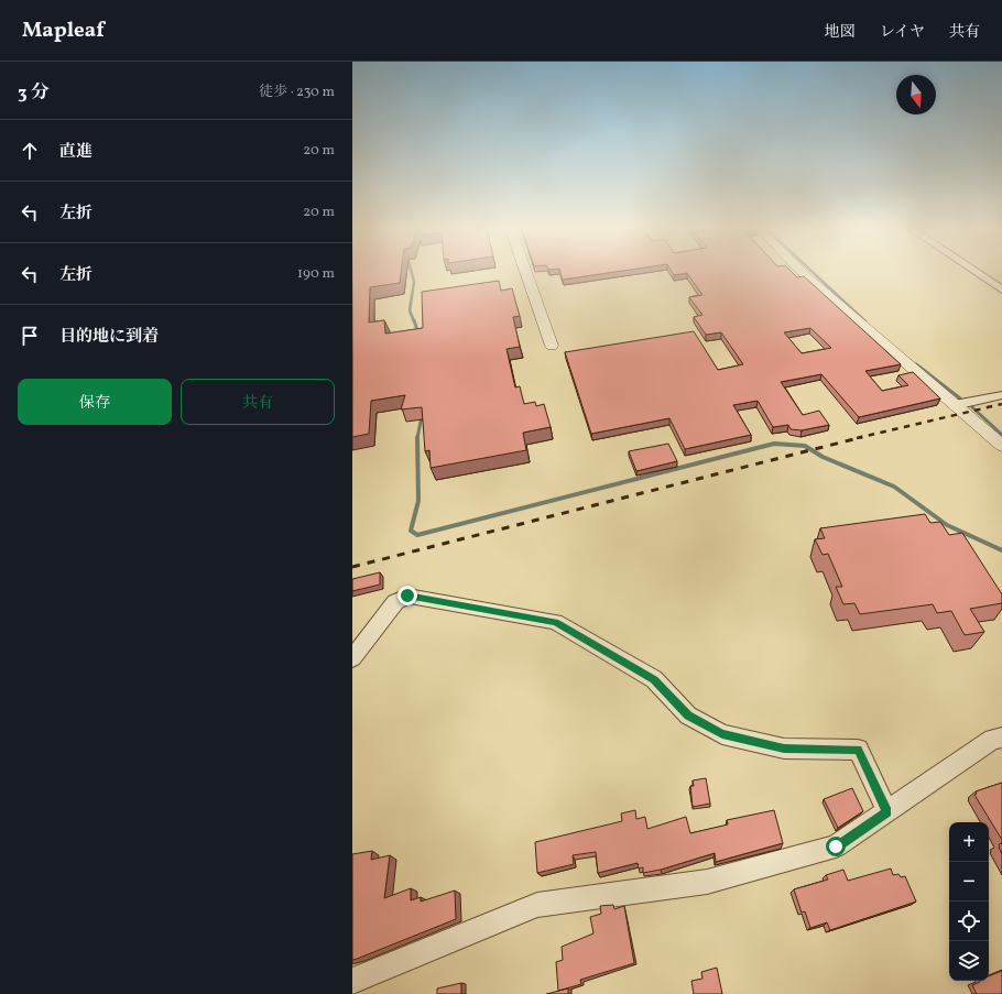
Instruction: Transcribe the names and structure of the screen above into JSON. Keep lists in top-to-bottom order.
{
  "north": "bottom",
  "page": {
    "header": "Mapleaf",
    "nav": ["地図", "レイヤ", "共有"],
    "heading": ["3 分", "徒歩 · 230 m"],
    "list": [
      ["直進", "20 m"],
      ["左折", "20 m"],
      ["左折", "190 m"],
      "目的地に到着"
    ],
    "buttons": ["保存", "共有"],
    "map_buttons": ["+", "−"]
  }
}
